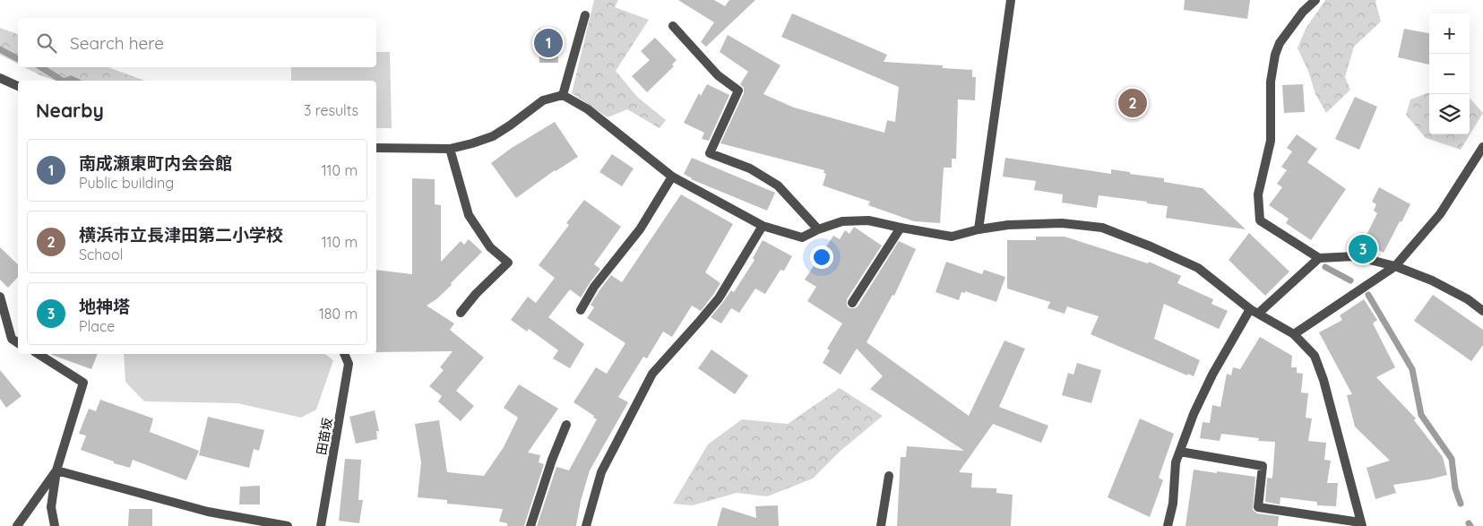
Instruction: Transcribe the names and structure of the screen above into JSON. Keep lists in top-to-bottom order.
{
  "streets": {
    "street": ["田苗坂"]
  },
  "page": {
    "map_buttons": ["+", "−"],
    "search": "Search here",
    "pins": ["1", "2", "3"],
    "heading": ["Nearby", "3 results"],
    "list": [
      {
        "mark": "1",
        "name": "南成瀬東町内会会館",
        "note": "Public building",
        "value": "110 m"
      },
      {
        "mark": "2",
        "name": "横浜市立長津田第二小学校",
        "note": "School",
        "value": "110 m"
      },
      {
        "mark": "3",
        "name": "地神塔",
        "note": "Place",
        "value": "180 m"
      }
    ]
  }
}
